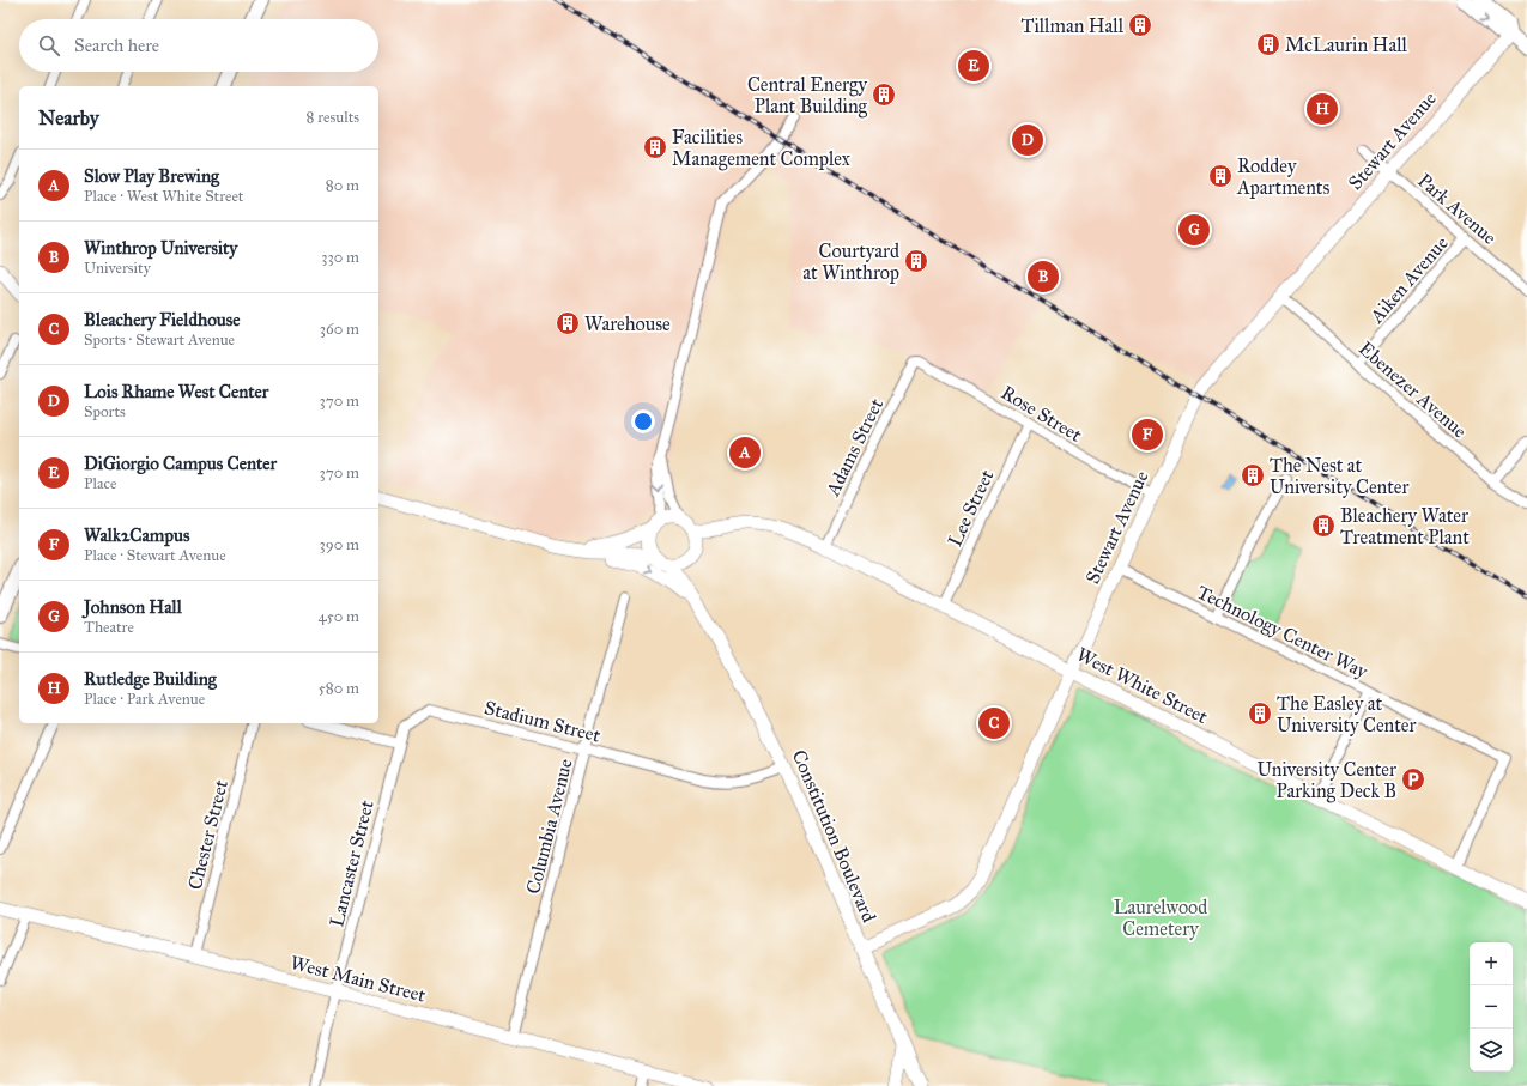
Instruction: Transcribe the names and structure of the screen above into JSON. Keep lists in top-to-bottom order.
{
  "streets": {
    "street": [
      "Stewart Avenue",
      "Park Avenue",
      "Aiken Avenue",
      "Ebenezer Avenue",
      "Rose Street",
      "Adams Street",
      "Lee Street",
      "Technology Center Way",
      "West White Street",
      "Stadium Street",
      "Columbia Avenue",
      "Chester Street",
      "Constitution Boulevard",
      "Lancaster Street",
      "West Main Street"
    ]
  },
  "crossings": [
    ["Stewart Avenue", "Park Avenue"],
    ["Stewart Avenue", "Ebenezer Avenue"],
    ["Stewart Avenue", "Rose Street"],
    ["Stewart Avenue", "Technology Center Way"],
    ["Stewart Avenue", "West White Street"],
    ["Stewart Avenue", "Constitution Boulevard"],
    ["Park Avenue", "Aiken Avenue"],
    ["Aiken Avenue", "Ebenezer Avenue"],
    ["Rose Street", "Adams Street"],
    ["Rose Street", "Lee Street"],
    ["Adams Street", "West White Street"],
    ["Lee Street", "West White Street"],
    ["Technology Center Way", "West White Street"],
    ["West White Street", "Constitution Boulevard"],
    ["Stadium Street", "Columbia Avenue"],
    ["Stadium Street", "Constitution Boulevard"],
    ["Stadium Street", "Lancaster Street"],
    ["Columbia Avenue", "West Main Street"],
    ["Chester Street", "West Main Street"],
    ["Lancaster Street", "West Main Street"]
  ],
  "parks": ["Laurelwood Cemetery"],
  "places": {
    "building": [
      "Tillman Hall",
      "McLaurin Hall",
      "Central Energy Plant Building",
      "Facilities Management Complex",
      "Roddey Apartments",
      "Courtyard at Winthrop",
      "Warehouse",
      "The Nest at University Center",
      "Bleachery Water Treatment Plant",
      "The Easley at University Center"
    ],
    "parking": ["University Center Parking Deck B"]
  },
  "page": {
    "search": "Search here",
    "pins": [
      "E",
      "H",
      "D",
      "G",
      "B",
      "F",
      "A",
      "C"
    ],
    "heading": ["Nearby", "8 results"],
    "list": [
      {
        "mark": "A",
        "name": "Slow Play Brewing",
        "note": "Place · West White Street",
        "value": "80 m"
      },
      {
        "mark": "B",
        "name": "Winthrop University",
        "note": "University",
        "value": "330 m"
      },
      {
        "mark": "C",
        "name": "Bleachery Fieldhouse",
        "note": "Sports · Stewart Avenue",
        "value": "360 m"
      },
      {
        "mark": "D",
        "name": "Lois Rhame West Center",
        "note": "Sports",
        "value": "370 m"
      },
      {
        "mark": "E",
        "name": "DiGiorgio Campus Center",
        "note": "Place",
        "value": "370 m"
      },
      {
        "mark": "F",
        "name": "Walk2Campus",
        "note": "Place · Stewart Avenue",
        "value": "390 m"
      },
      {
        "mark": "G",
        "name": "Johnson Hall",
        "note": "Theatre",
        "value": "450 m"
      },
      {
        "mark": "H",
        "name": "Rutledge Building",
        "note": "Place · Park Avenue",
        "value": "580 m"
      }
    ],
    "map_buttons": ["+", "−"]
  }
}
